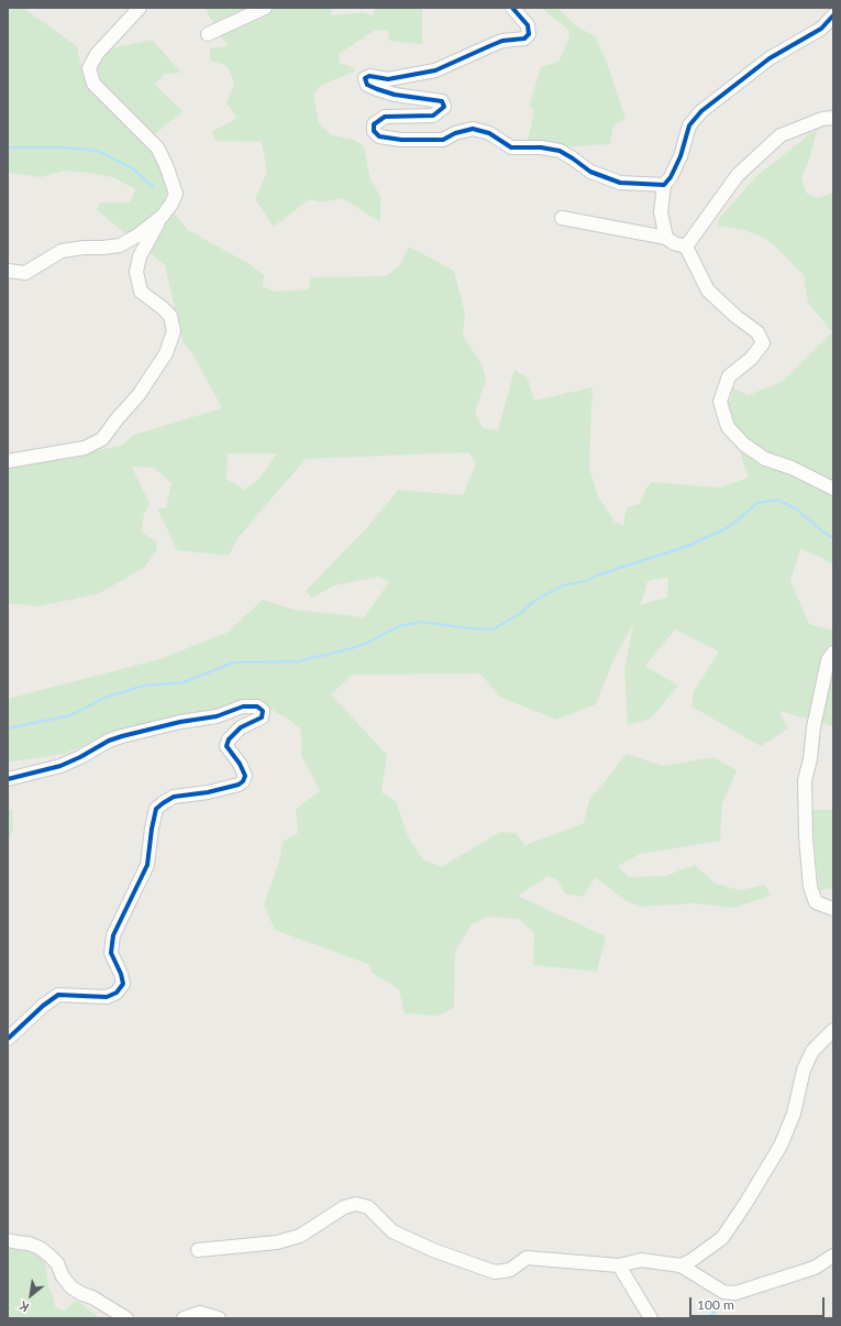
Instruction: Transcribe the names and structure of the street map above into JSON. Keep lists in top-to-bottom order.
{
  "scale_bar": "100 m",
  "north": "bottom left"
}
